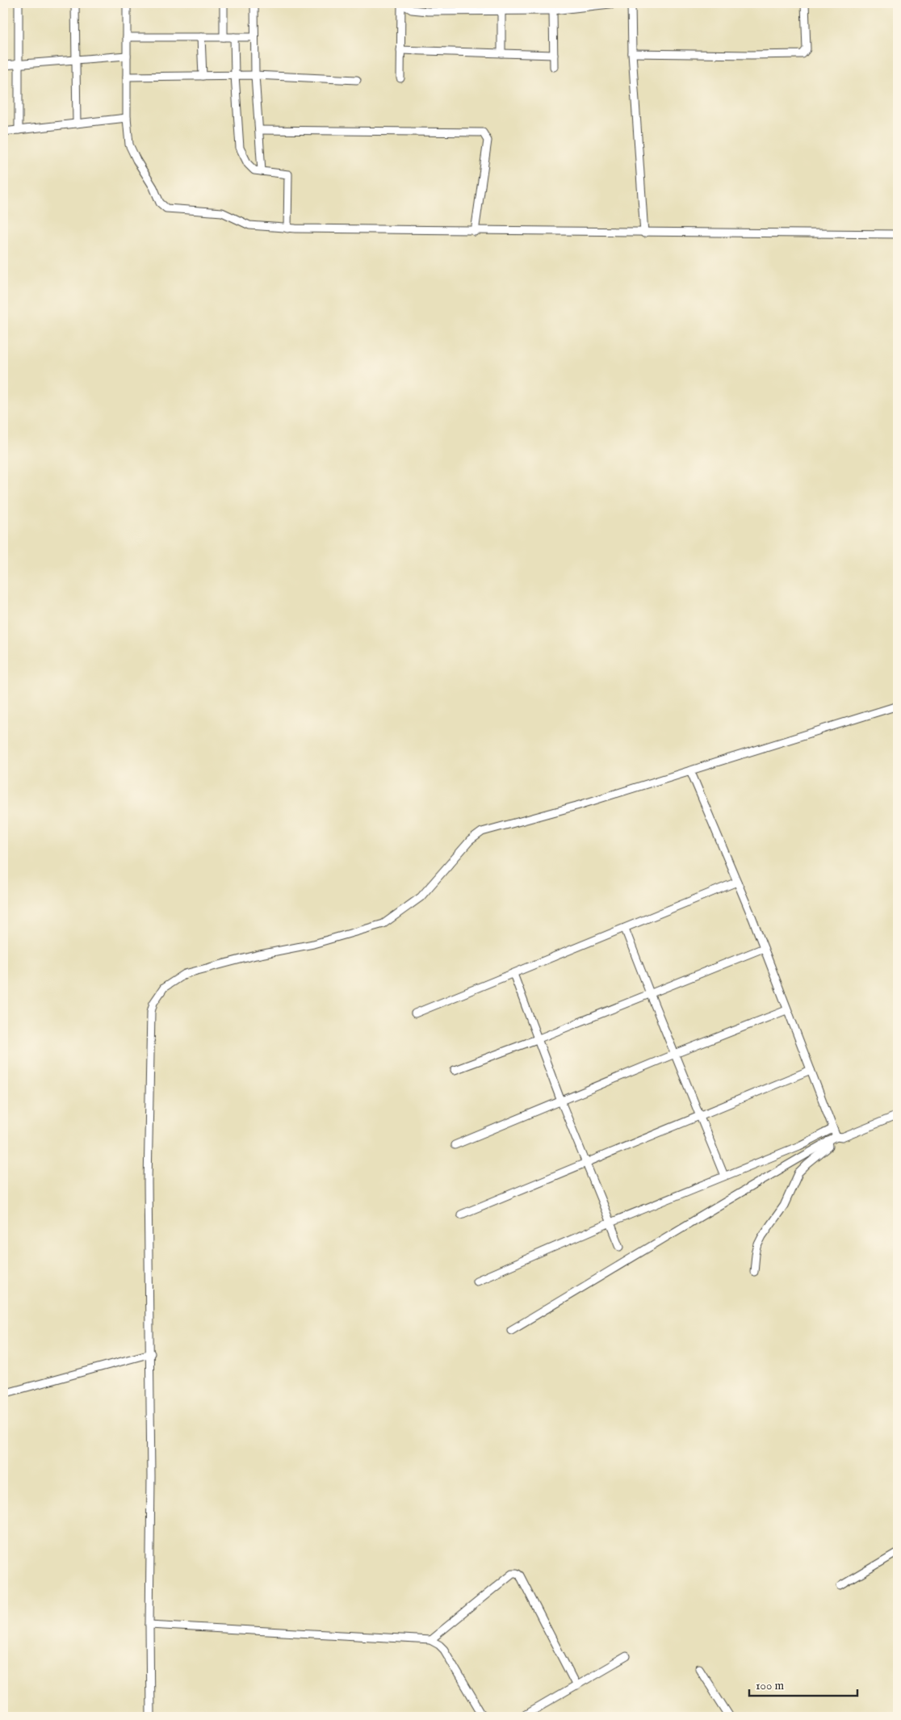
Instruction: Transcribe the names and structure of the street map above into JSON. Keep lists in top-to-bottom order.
{
  "scale_bar": "100 m"
}
